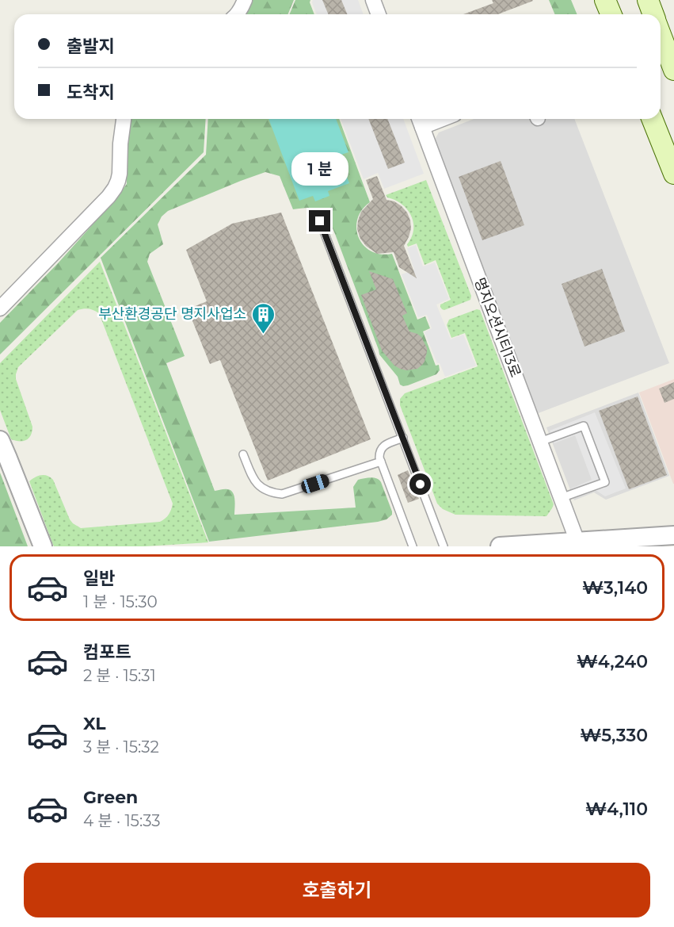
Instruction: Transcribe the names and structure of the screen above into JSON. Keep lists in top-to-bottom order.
{
  "streets": {
    "street": ["명지오션시티13로"]
  },
  "places": {
    "building": ["부산환경공단 명지사업소"]
  },
  "page": {
    "banner": ["출발지", "도착지"],
    "bubble": "1 분",
    "list": [
      {
        "name": "일반",
        "note": "1 분 · 15:30",
        "value": "₩3,140"
      },
      {
        "name": "컴포트",
        "note": "2 분 · 15:31",
        "value": "₩4,240"
      },
      {
        "name": "XL",
        "note": "3 분 · 15:32",
        "value": "₩5,330"
      },
      {
        "name": "Green",
        "note": "4 분 · 15:33",
        "value": "₩4,110"
      }
    ],
    "buttons": "호출하기"
  }
}
